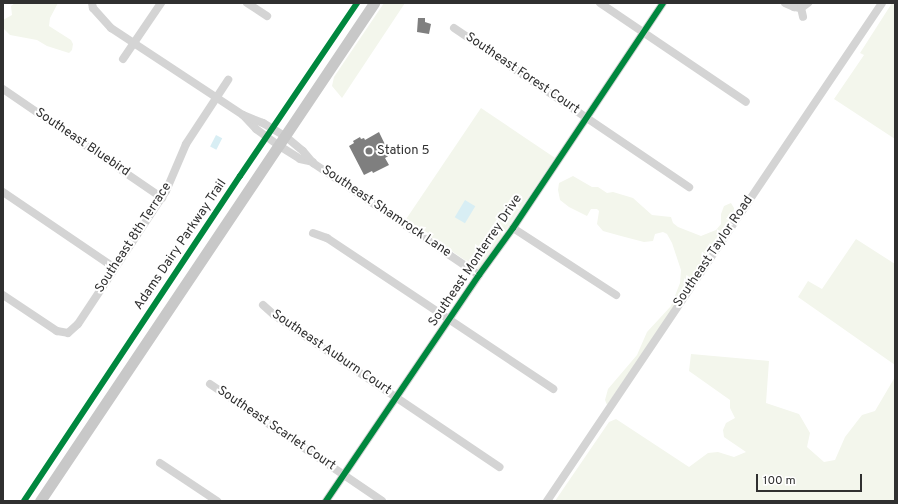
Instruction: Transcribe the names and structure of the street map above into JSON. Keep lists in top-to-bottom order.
{
  "streets": {
    "street": [
      "Southeast Forest Court",
      "Southeast Bluebird",
      "Southeast Shamrock Lane",
      "Southeast 8th Terrace",
      "Southeast Taylor Road",
      "Southeast Monterrey Drive",
      "Southeast Auburn Court",
      "Southeast Scarlet Court"
    ],
    "cycle path": ["Adams Dairy Parkway Trail"]
  },
  "crossings": [
    ["Southeast Forest Court", "Southeast Monterrey Drive"],
    ["Southeast Bluebird", "Southeast 8th Terrace"],
    ["Southeast Shamrock Lane", "Southeast 8th Terrace"],
    ["Southeast Shamrock Lane", "Southeast Monterrey Drive"],
    ["Southeast Monterrey Drive", "Southeast Auburn Court"],
    ["Southeast Monterrey Drive", "Southeast Scarlet Court"]
  ],
  "places": ["Station 5"],
  "scale_bar": "100 m"
}
